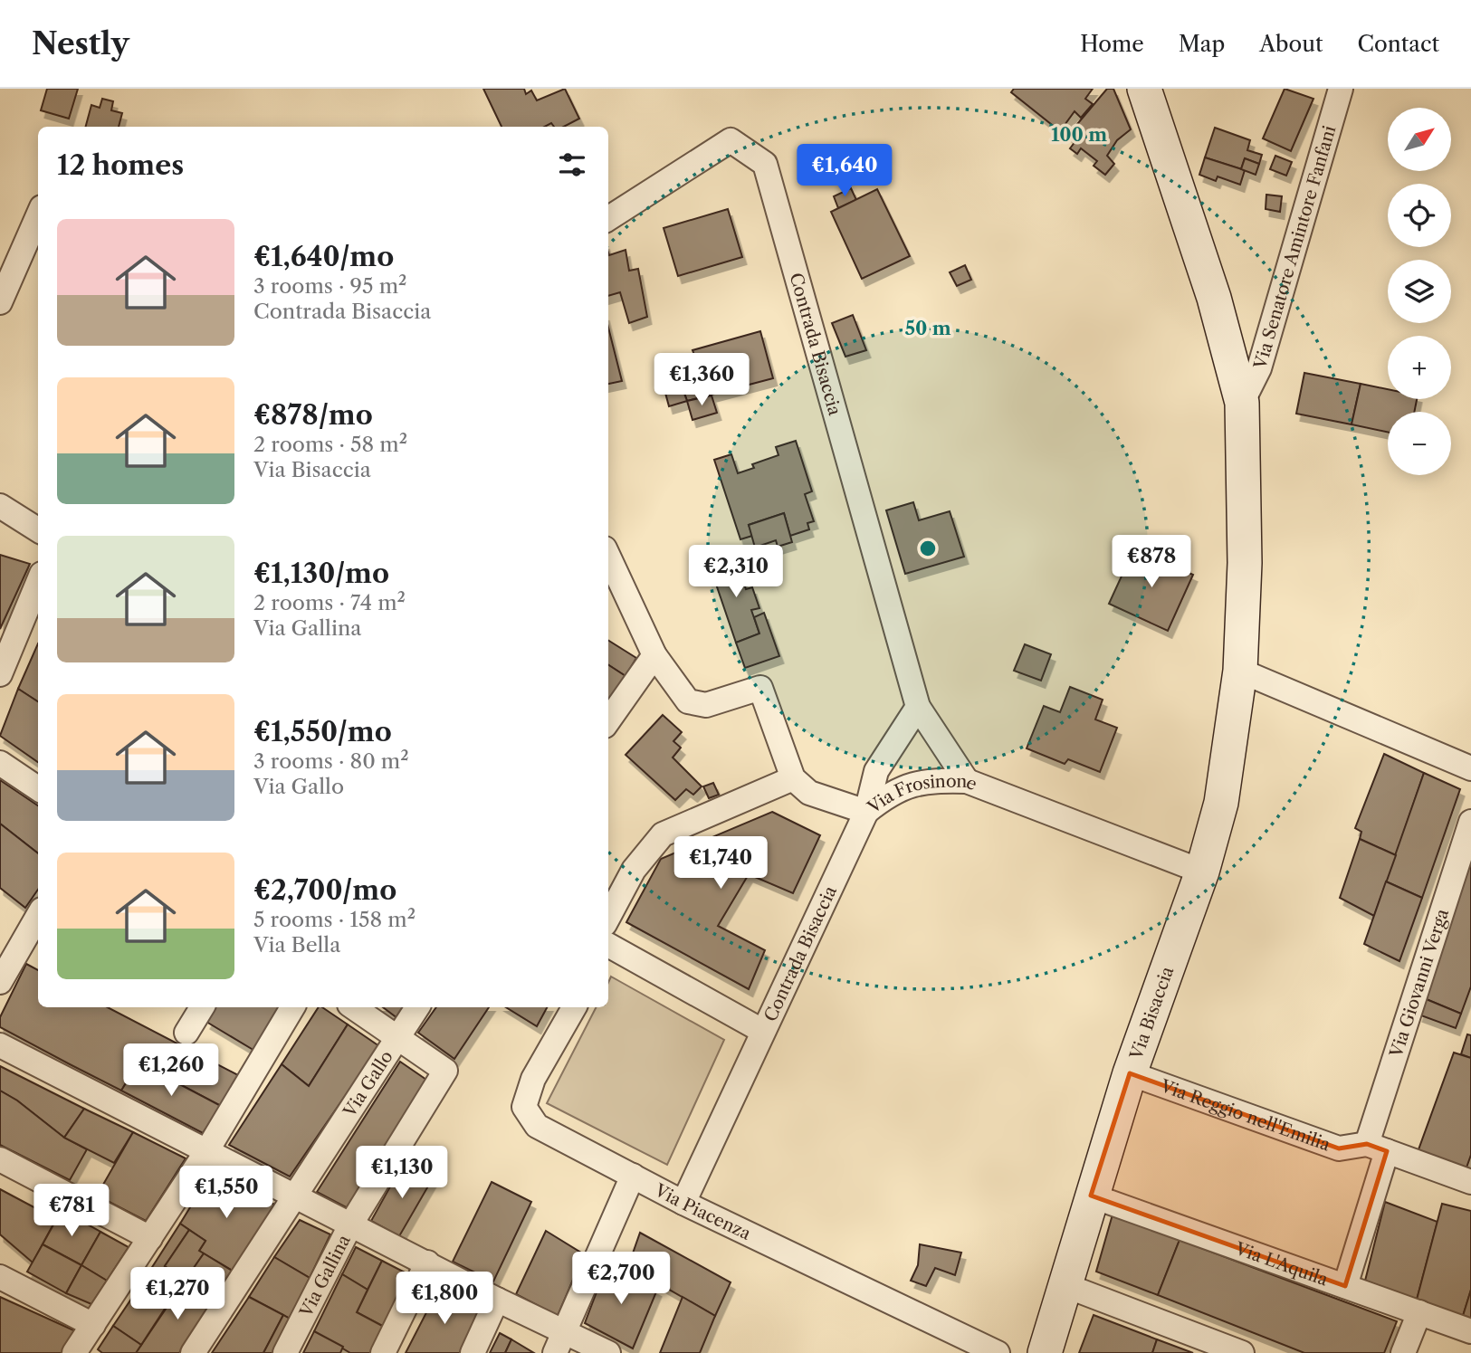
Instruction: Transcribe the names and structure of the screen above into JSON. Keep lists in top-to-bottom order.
{
  "streets": {
    "street": [
      "Via Senatore Amintore Fanfani",
      "Contrada Bisaccia",
      "Via Frosinone",
      "Via Giovanni Verga",
      "Via Bisaccia",
      "Via Gallo",
      "Via Reggio nell'Emilia",
      "Via Piacenza",
      "Via L'Aquila",
      "Via Gallina"
    ]
  },
  "crossings": [
    ["Via Senatore Amintore Fanfani", "Via Bisaccia"],
    ["Contrada Bisaccia", "Via Frosinone"],
    ["Contrada Bisaccia", "Via Piacenza"],
    ["Via Frosinone", "Via Bisaccia"],
    ["Via Giovanni Verga", "Via Reggio nell'Emilia"],
    ["Via Giovanni Verga", "Via L'Aquila"],
    ["Via Bisaccia", "Via Reggio nell'Emilia"],
    ["Via Bisaccia", "Via L'Aquila"],
    ["Via Gallo", "Via Gallina"]
  ],
  "north": "top right",
  "page": {
    "header": "Nestly",
    "nav": [
      "Home",
      "Map",
      "About",
      "Contact"
    ],
    "map_buttons": ["+", "−"],
    "heading": "12 homes",
    "price": [
      "€1,640",
      "€1,360",
      "€878",
      "€2,310",
      "€1,740",
      "€1,260",
      "€1,130",
      "€1,550",
      "€781",
      "€2,700",
      "€1,270",
      "€1,800"
    ],
    "list": [
      {
        "name": "€1,640/mo",
        "note": "3 rooms · 95 m² · Contrada Bisaccia"
      },
      {
        "name": "€878/mo",
        "note": "2 rooms · 58 m² · Via Bisaccia"
      },
      {
        "name": "€1,130/mo",
        "note": "2 rooms · 74 m² · Via Gallina"
      },
      {
        "name": "€1,550/mo",
        "note": "3 rooms · 80 m² · Via Gallo"
      },
      {
        "name": "€2,700/mo",
        "note": "5 rooms · 158 m² · Via Bella"
      }
    ]
  },
  "rings": ["100 m", "50 m"]
}
